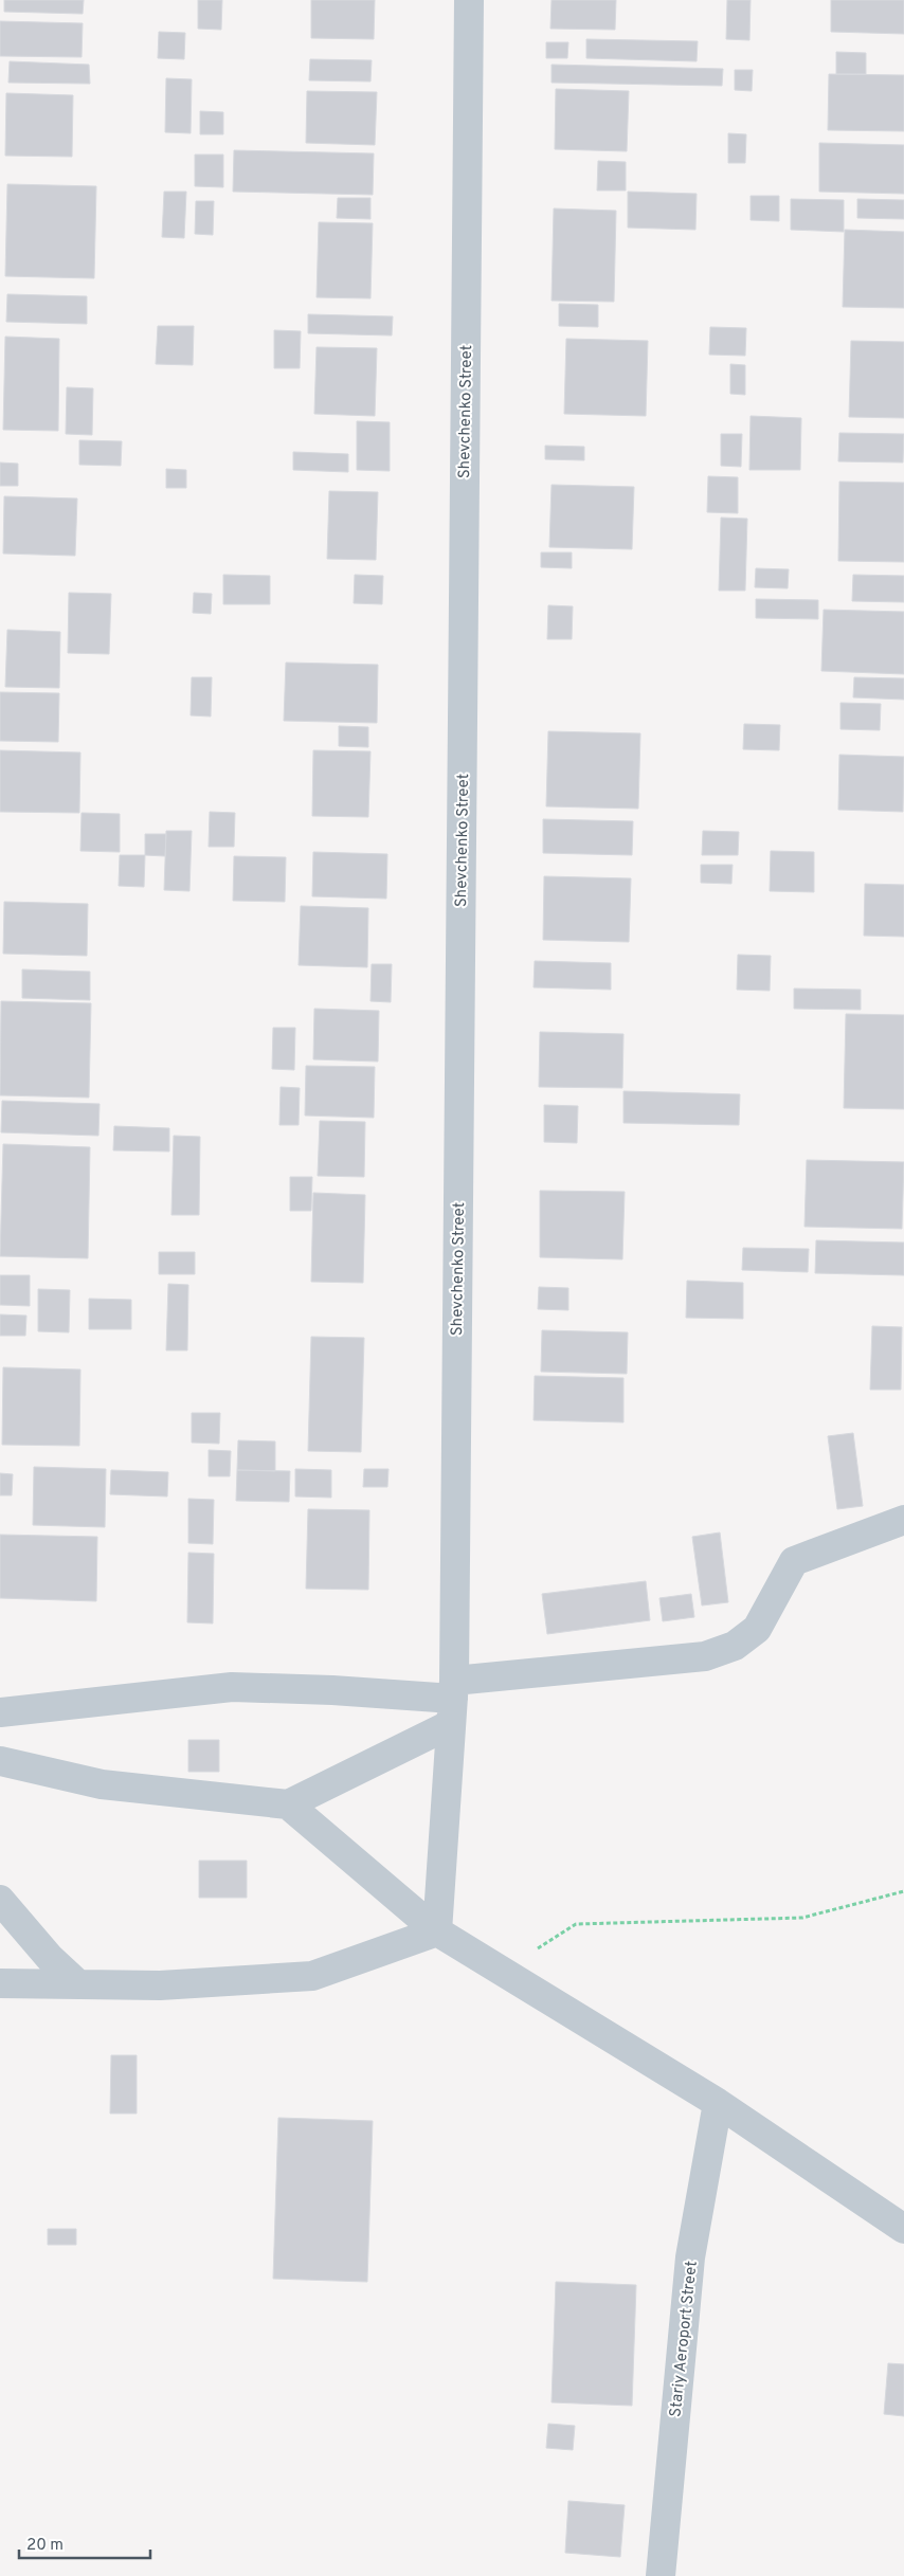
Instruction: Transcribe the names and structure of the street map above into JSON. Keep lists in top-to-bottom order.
{
  "streets": {
    "street": ["Shevchenko Street", "Stariy Aeroport Street"]
  },
  "scale_bar": "20 m"
}
